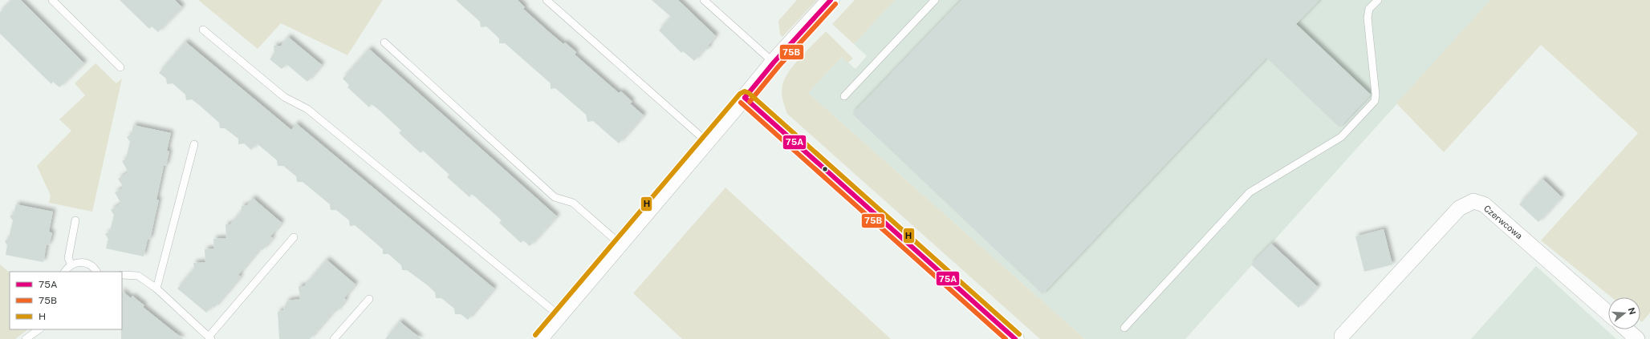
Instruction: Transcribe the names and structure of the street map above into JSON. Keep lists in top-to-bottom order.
{
  "streets": {
    "street": ["Czerwcowa"]
  },
  "lines": ["transit line 75A", "transit line 75B", "transit line H"],
  "legend": ["75A", "75B", "H"],
  "north": "right"
}
